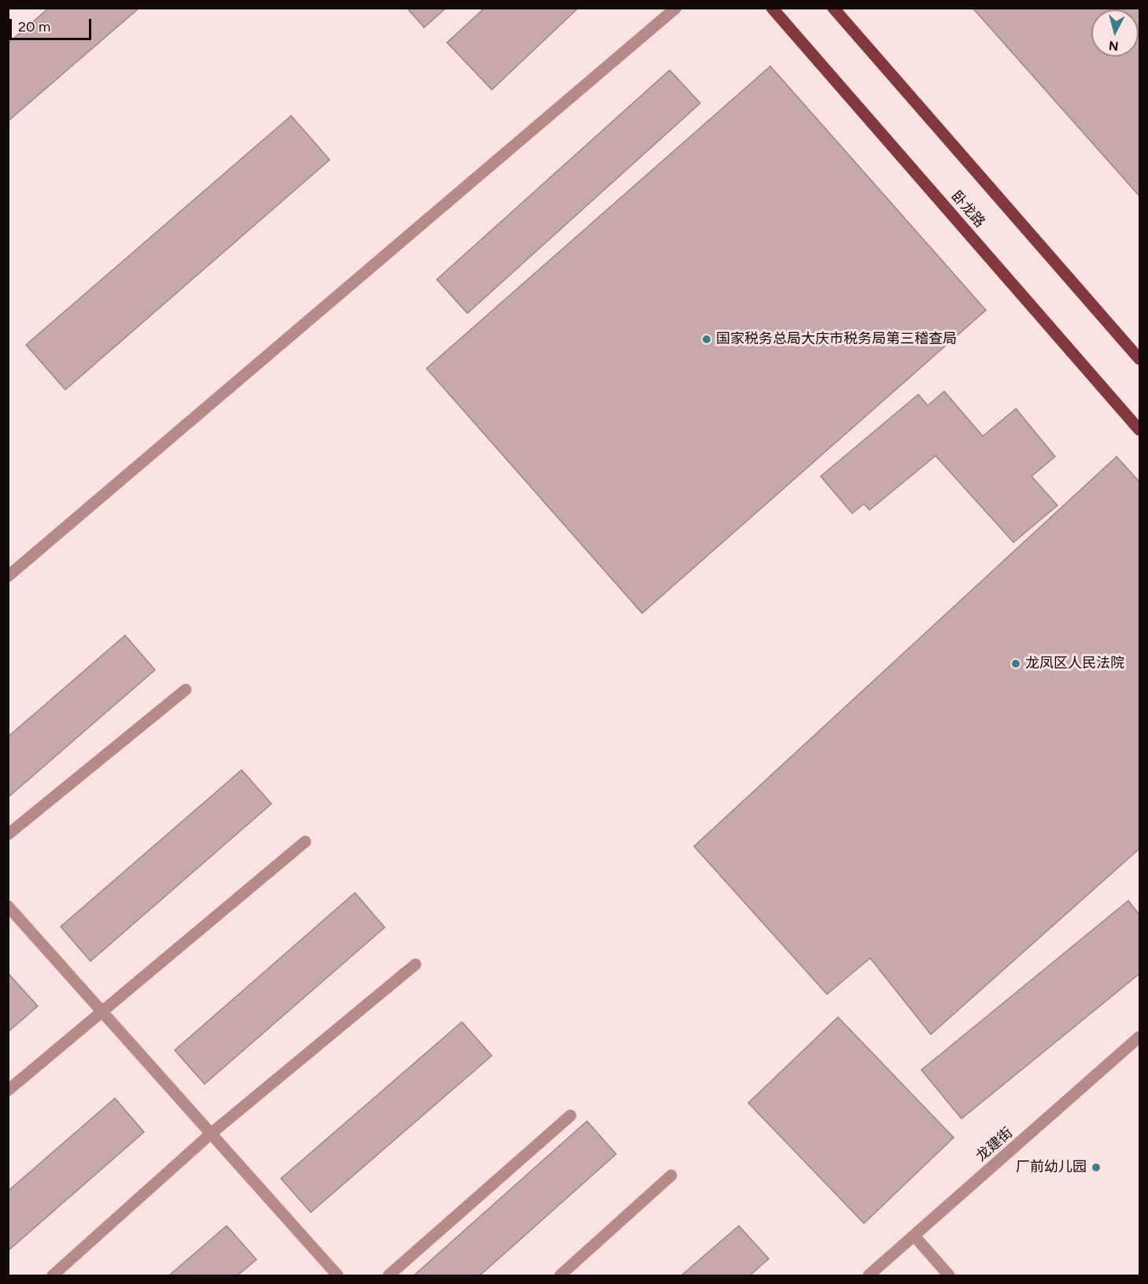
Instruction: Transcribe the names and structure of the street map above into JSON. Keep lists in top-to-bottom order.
{
  "streets": {
    "main road": ["卧龙路"],
    "street": ["龙建街"]
  },
  "places": ["国家税务总局大庆市税务局第三稽查局", "龙凤区人民法院", "厂前幼儿园"],
  "scale_bar": "20 m",
  "north": "bottom"
}
